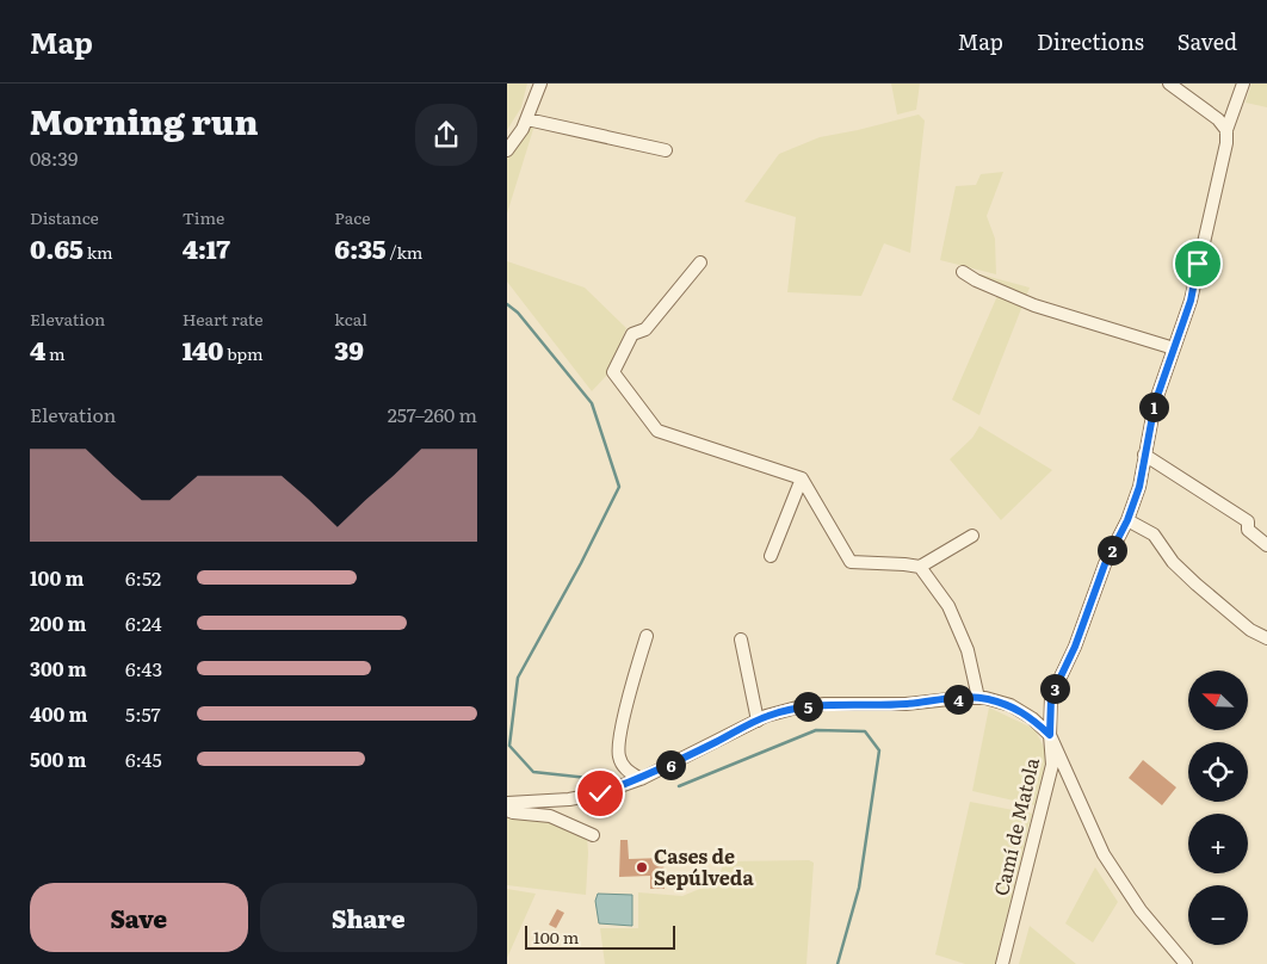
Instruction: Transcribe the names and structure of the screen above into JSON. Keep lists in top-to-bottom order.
{
  "streets": {
    "street": ["Camí de Matola"]
  },
  "places": ["Cases de Sepúlveda"],
  "scale_bar": "100 m",
  "north": "top left",
  "page": {
    "header": "Map",
    "nav": ["Map", "Directions", "Saved"],
    "heading": ["Morning run", "08:39"],
    "stats": [
      ["Distance", "0.65 km"],
      ["Time", "4:17"],
      ["Pace", "6:35 /km"],
      ["Elevation", "4 m"],
      ["Heart rate", "140 bpm"],
      ["kcal", "39"]
    ],
    "chart": ["Elevation", "257–260 m"],
    "pins": [
      "1",
      "2",
      "3",
      "4",
      "5",
      "6"
    ],
    "list": [
      {
        "name": "100 m",
        "note": "6:52"
      },
      {
        "name": "200 m",
        "note": "6:24"
      },
      {
        "name": "300 m",
        "note": "6:43"
      },
      {
        "name": "400 m",
        "note": "5:57"
      },
      {
        "name": "500 m",
        "note": "6:45"
      }
    ],
    "map_buttons": ["+", "−"],
    "buttons": ["Save", "Share"],
    "scale": "100 m"
  }
}
